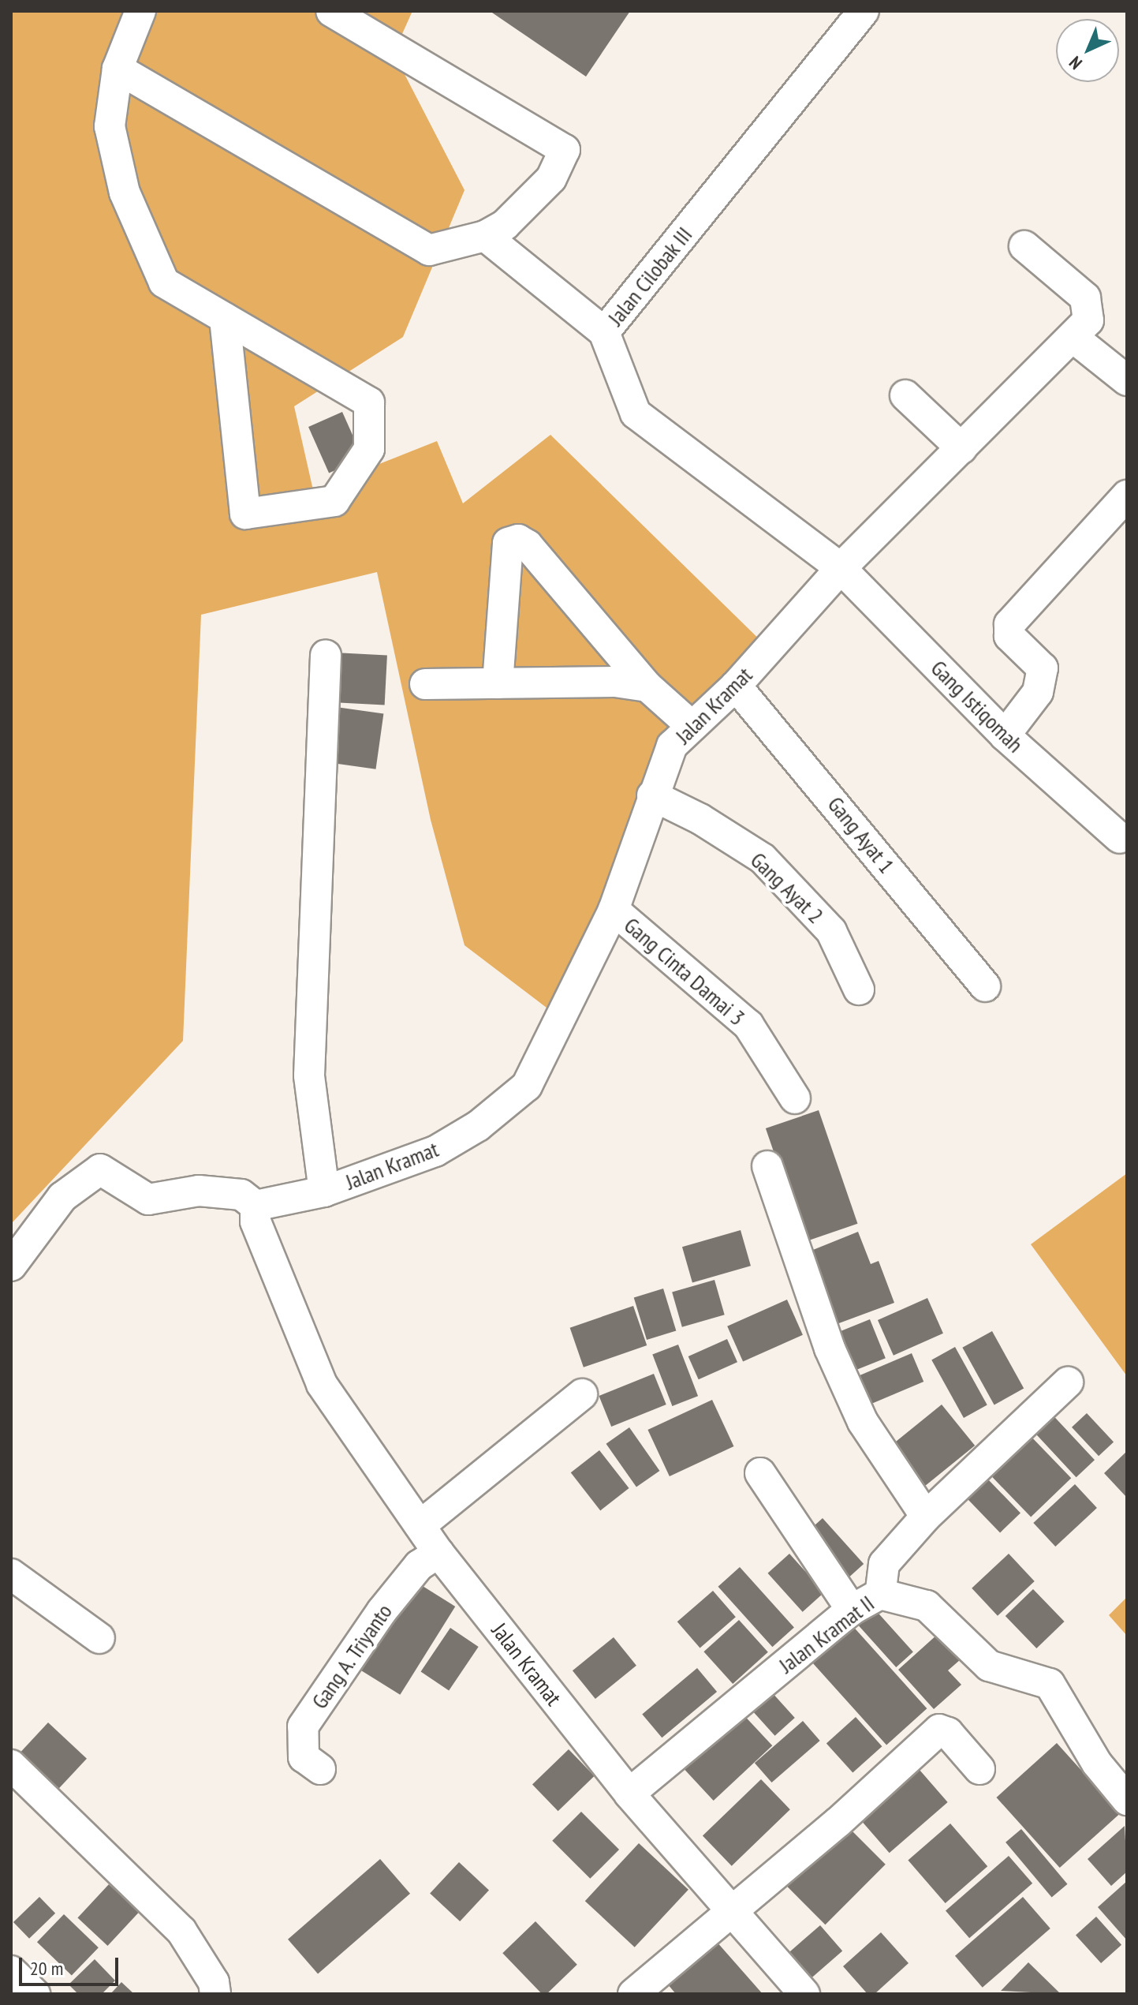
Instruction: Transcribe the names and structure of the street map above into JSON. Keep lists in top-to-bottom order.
{
  "streets": {
    "street": [
      "Jalan Cilobak III",
      "Jalan Kramat",
      "Gang Istiqomah",
      "Gang Ayat 1",
      "Gang Ayat 2",
      "Gang Cinta Damai 3",
      "Jalan Kramat II",
      "Gang A. Triyanto"
    ]
  },
  "crossings": [
    ["Jalan Cilobak III", "Jalan Kramat"],
    ["Jalan Cilobak III", "Gang Istiqomah"],
    ["Jalan Kramat", "Gang Istiqomah"],
    ["Jalan Kramat", "Gang Ayat 1"],
    ["Jalan Kramat", "Gang Ayat 2"],
    ["Jalan Kramat", "Gang Cinta Damai 3"],
    ["Jalan Kramat", "Jalan Kramat II"],
    ["Jalan Kramat", "Gang A. Triyanto"]
  ],
  "scale_bar": "20 m",
  "north": "bottom left"
}
